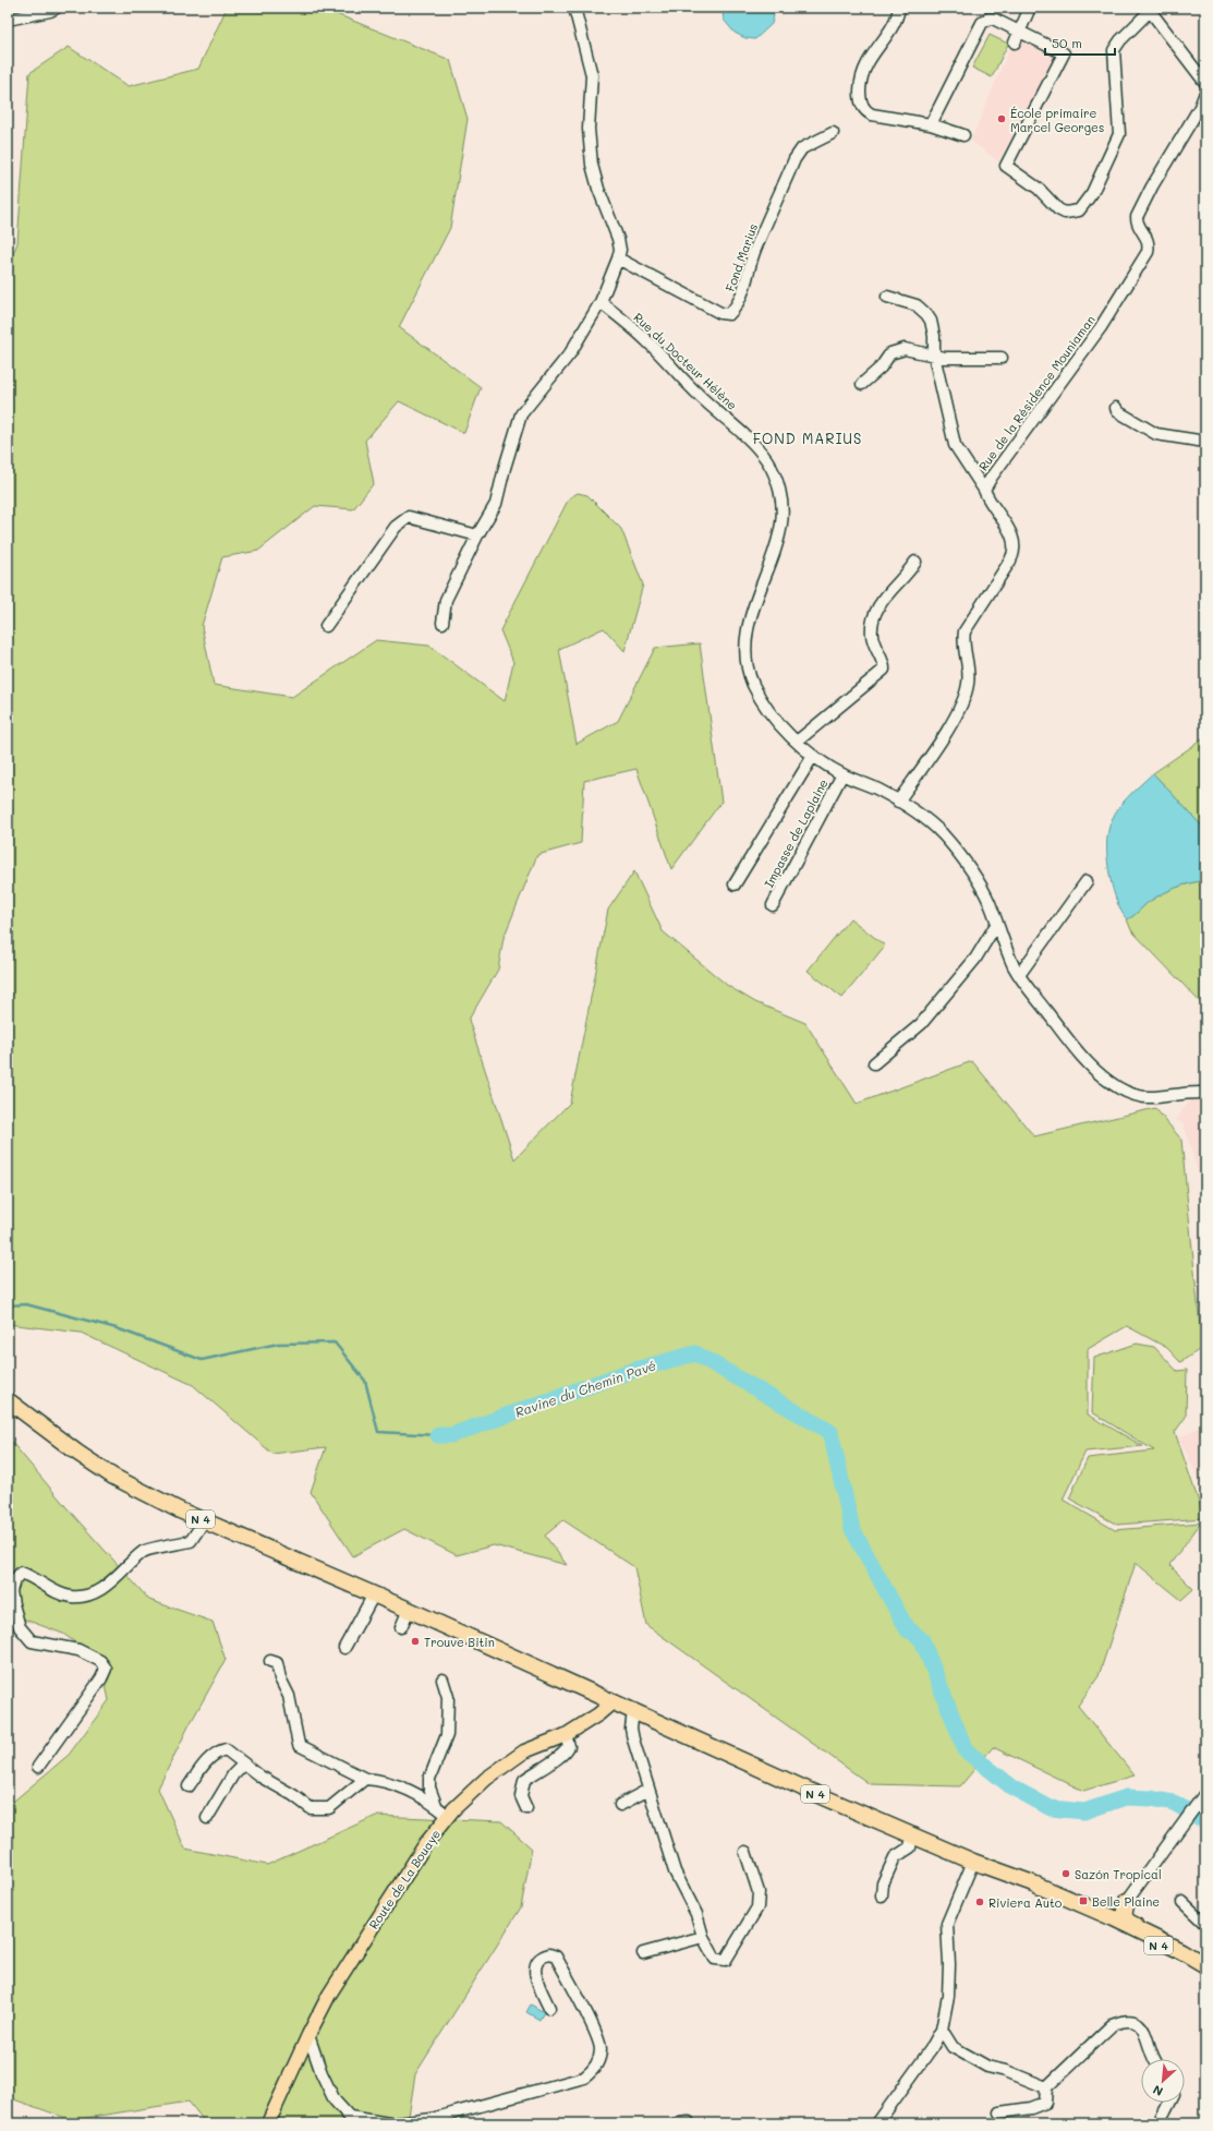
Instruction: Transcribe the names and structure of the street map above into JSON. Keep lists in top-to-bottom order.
{
  "streets": {
    "highway": ["N 4"],
    "main road": ["Route de La Bouaye"],
    "street": [
      "Fond Marius",
      "Rue du Docteur Hélène",
      "Rue de la Résidence Mouniaman",
      "Impasse de Laplaine"
    ]
  },
  "crossings": [
    ["Rue du Docteur Hélène", "Rue de la Résidence Mouniaman"],
    ["Rue du Docteur Hélène", "Impasse de Laplaine"],
    ["N 4", "Route de La Bouaye"]
  ],
  "districts": ["FOND MARIUS"],
  "water": ["Ravine du Chemin Pavé"],
  "places": {
    "other": [
      "École primaire Marcel Georges",
      "Trouve Bitin",
      "Sazón Tropical",
      "Riviera Auto"
    ],
    "transit": ["Belle Plaine"]
  },
  "scale_bar": "50 m",
  "north": "bottom left"
}
